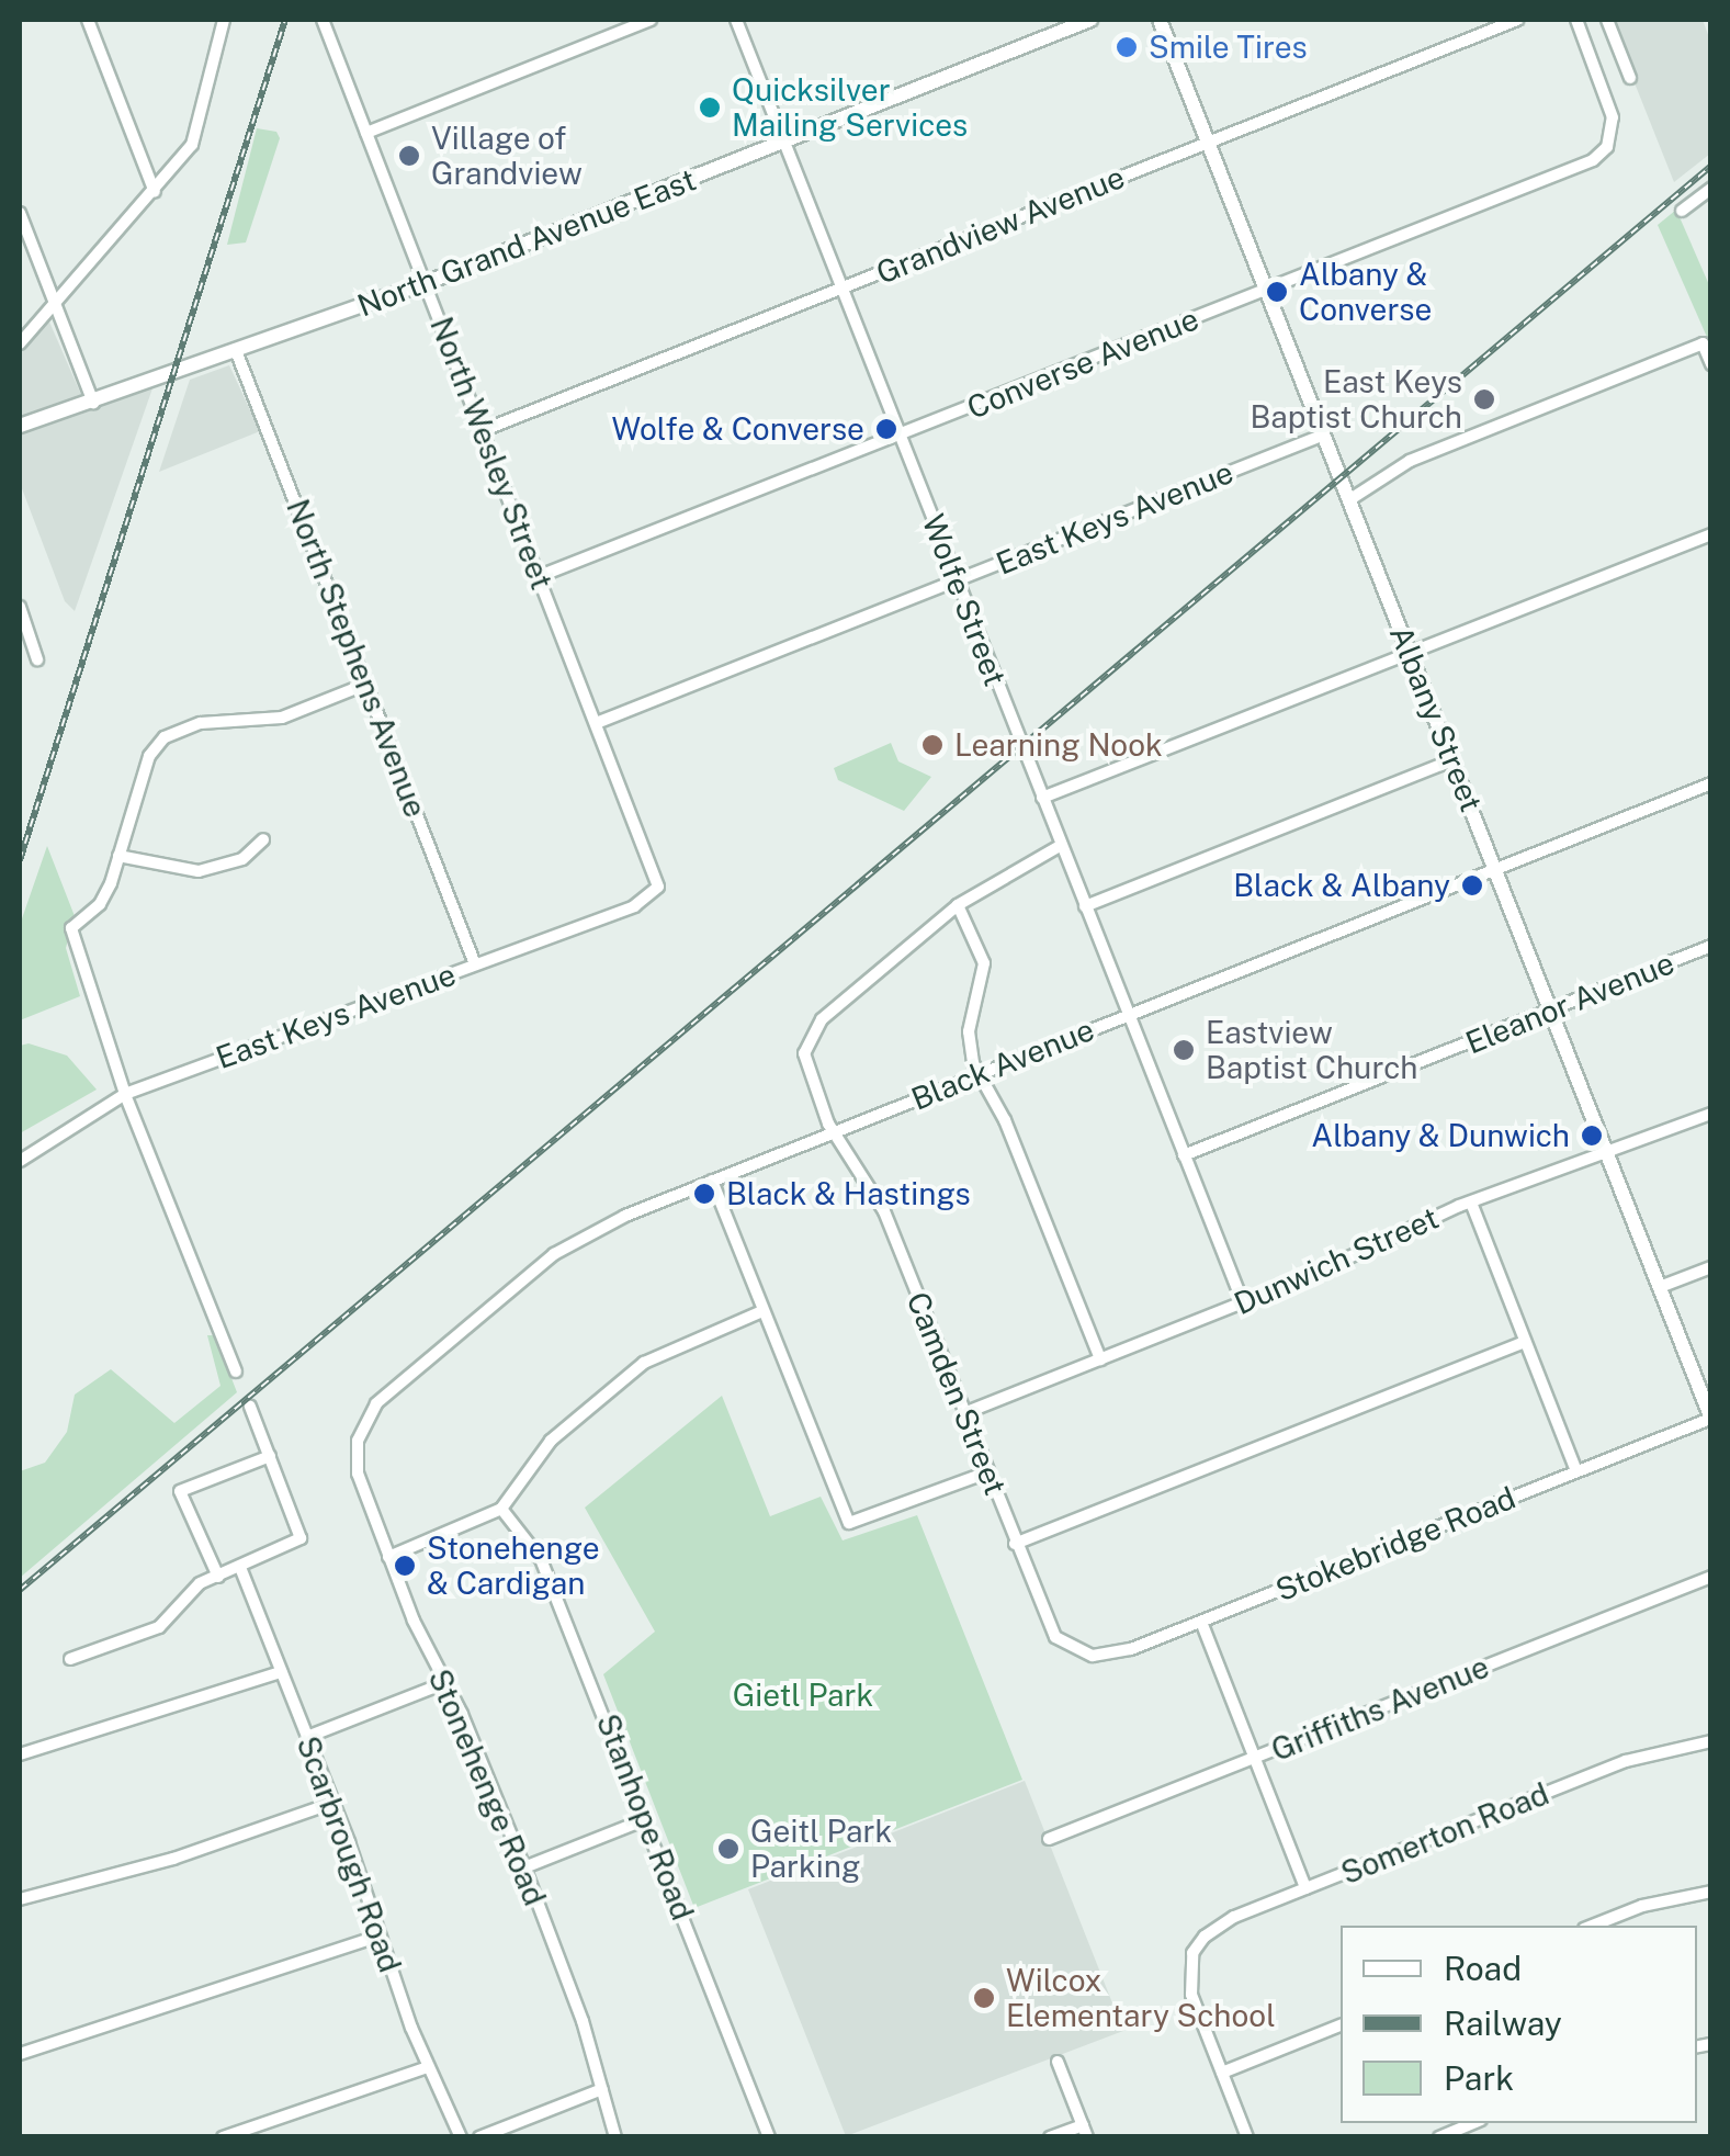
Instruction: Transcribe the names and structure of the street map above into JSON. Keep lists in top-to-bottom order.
{
  "streets": {
    "street": [
      "Grandview Avenue",
      "North Grand Avenue East",
      "Converse Avenue",
      "North Wesley Street",
      "East Keys Avenue",
      "Wolfe Street",
      "North Stephens Avenue",
      "Albany Street",
      "Eleanor Avenue",
      "Black Avenue",
      "Dunwich Street",
      "Camden Street",
      "Stokebridge Road",
      "Griffiths Avenue",
      "Stonehenge Road",
      "Stanhope Road",
      "Somerton Road",
      "Scarbrough Road"
    ]
  },
  "crossings": [
    ["Grandview Avenue", "North Wesley Street"],
    ["Grandview Avenue", "Wolfe Street"],
    ["Grandview Avenue", "Albany Street"],
    ["North Grand Avenue East", "North Wesley Street"],
    ["North Grand Avenue East", "Wolfe Street"],
    ["North Grand Avenue East", "North Stephens Avenue"],
    ["Converse Avenue", "North Wesley Street"],
    ["Converse Avenue", "Wolfe Street"],
    ["Converse Avenue", "Albany Street"],
    ["North Wesley Street", "East Keys Avenue"],
    ["East Keys Avenue", "Wolfe Street"],
    ["East Keys Avenue", "North Stephens Avenue"],
    ["East Keys Avenue", "Albany Street"],
    ["Wolfe Street", "Eleanor Avenue"],
    ["Wolfe Street", "Black Avenue"],
    ["Wolfe Street", "Dunwich Street"],
    ["Wolfe Street", "Camden Street"],
    ["Albany Street", "Eleanor Avenue"],
    ["Albany Street", "Black Avenue"],
    ["Albany Street", "Dunwich Street"],
    ["Albany Street", "Stokebridge Road"],
    ["Black Avenue", "Camden Street"],
    ["Black Avenue", "Stonehenge Road"],
    ["Dunwich Street", "Camden Street"],
    ["Camden Street", "Stokebridge Road"]
  ],
  "parks": ["Gietl Park"],
  "places": [
    "Smile Tires",
    "Quicksilver Mailing Services",
    "Village of Grandview",
    "Albany & Converse",
    "East Keys Baptist Church",
    "Wolfe & Converse",
    "Learning Nook",
    "Black & Albany",
    "Eastview Baptist Church",
    "Albany & Dunwich",
    "Black & Hastings",
    "Stonehenge & Cardigan",
    "Geitl Park Parking",
    "Wilcox Elementary School"
  ],
  "legend": ["Road", "Railway", "Park"]
}
